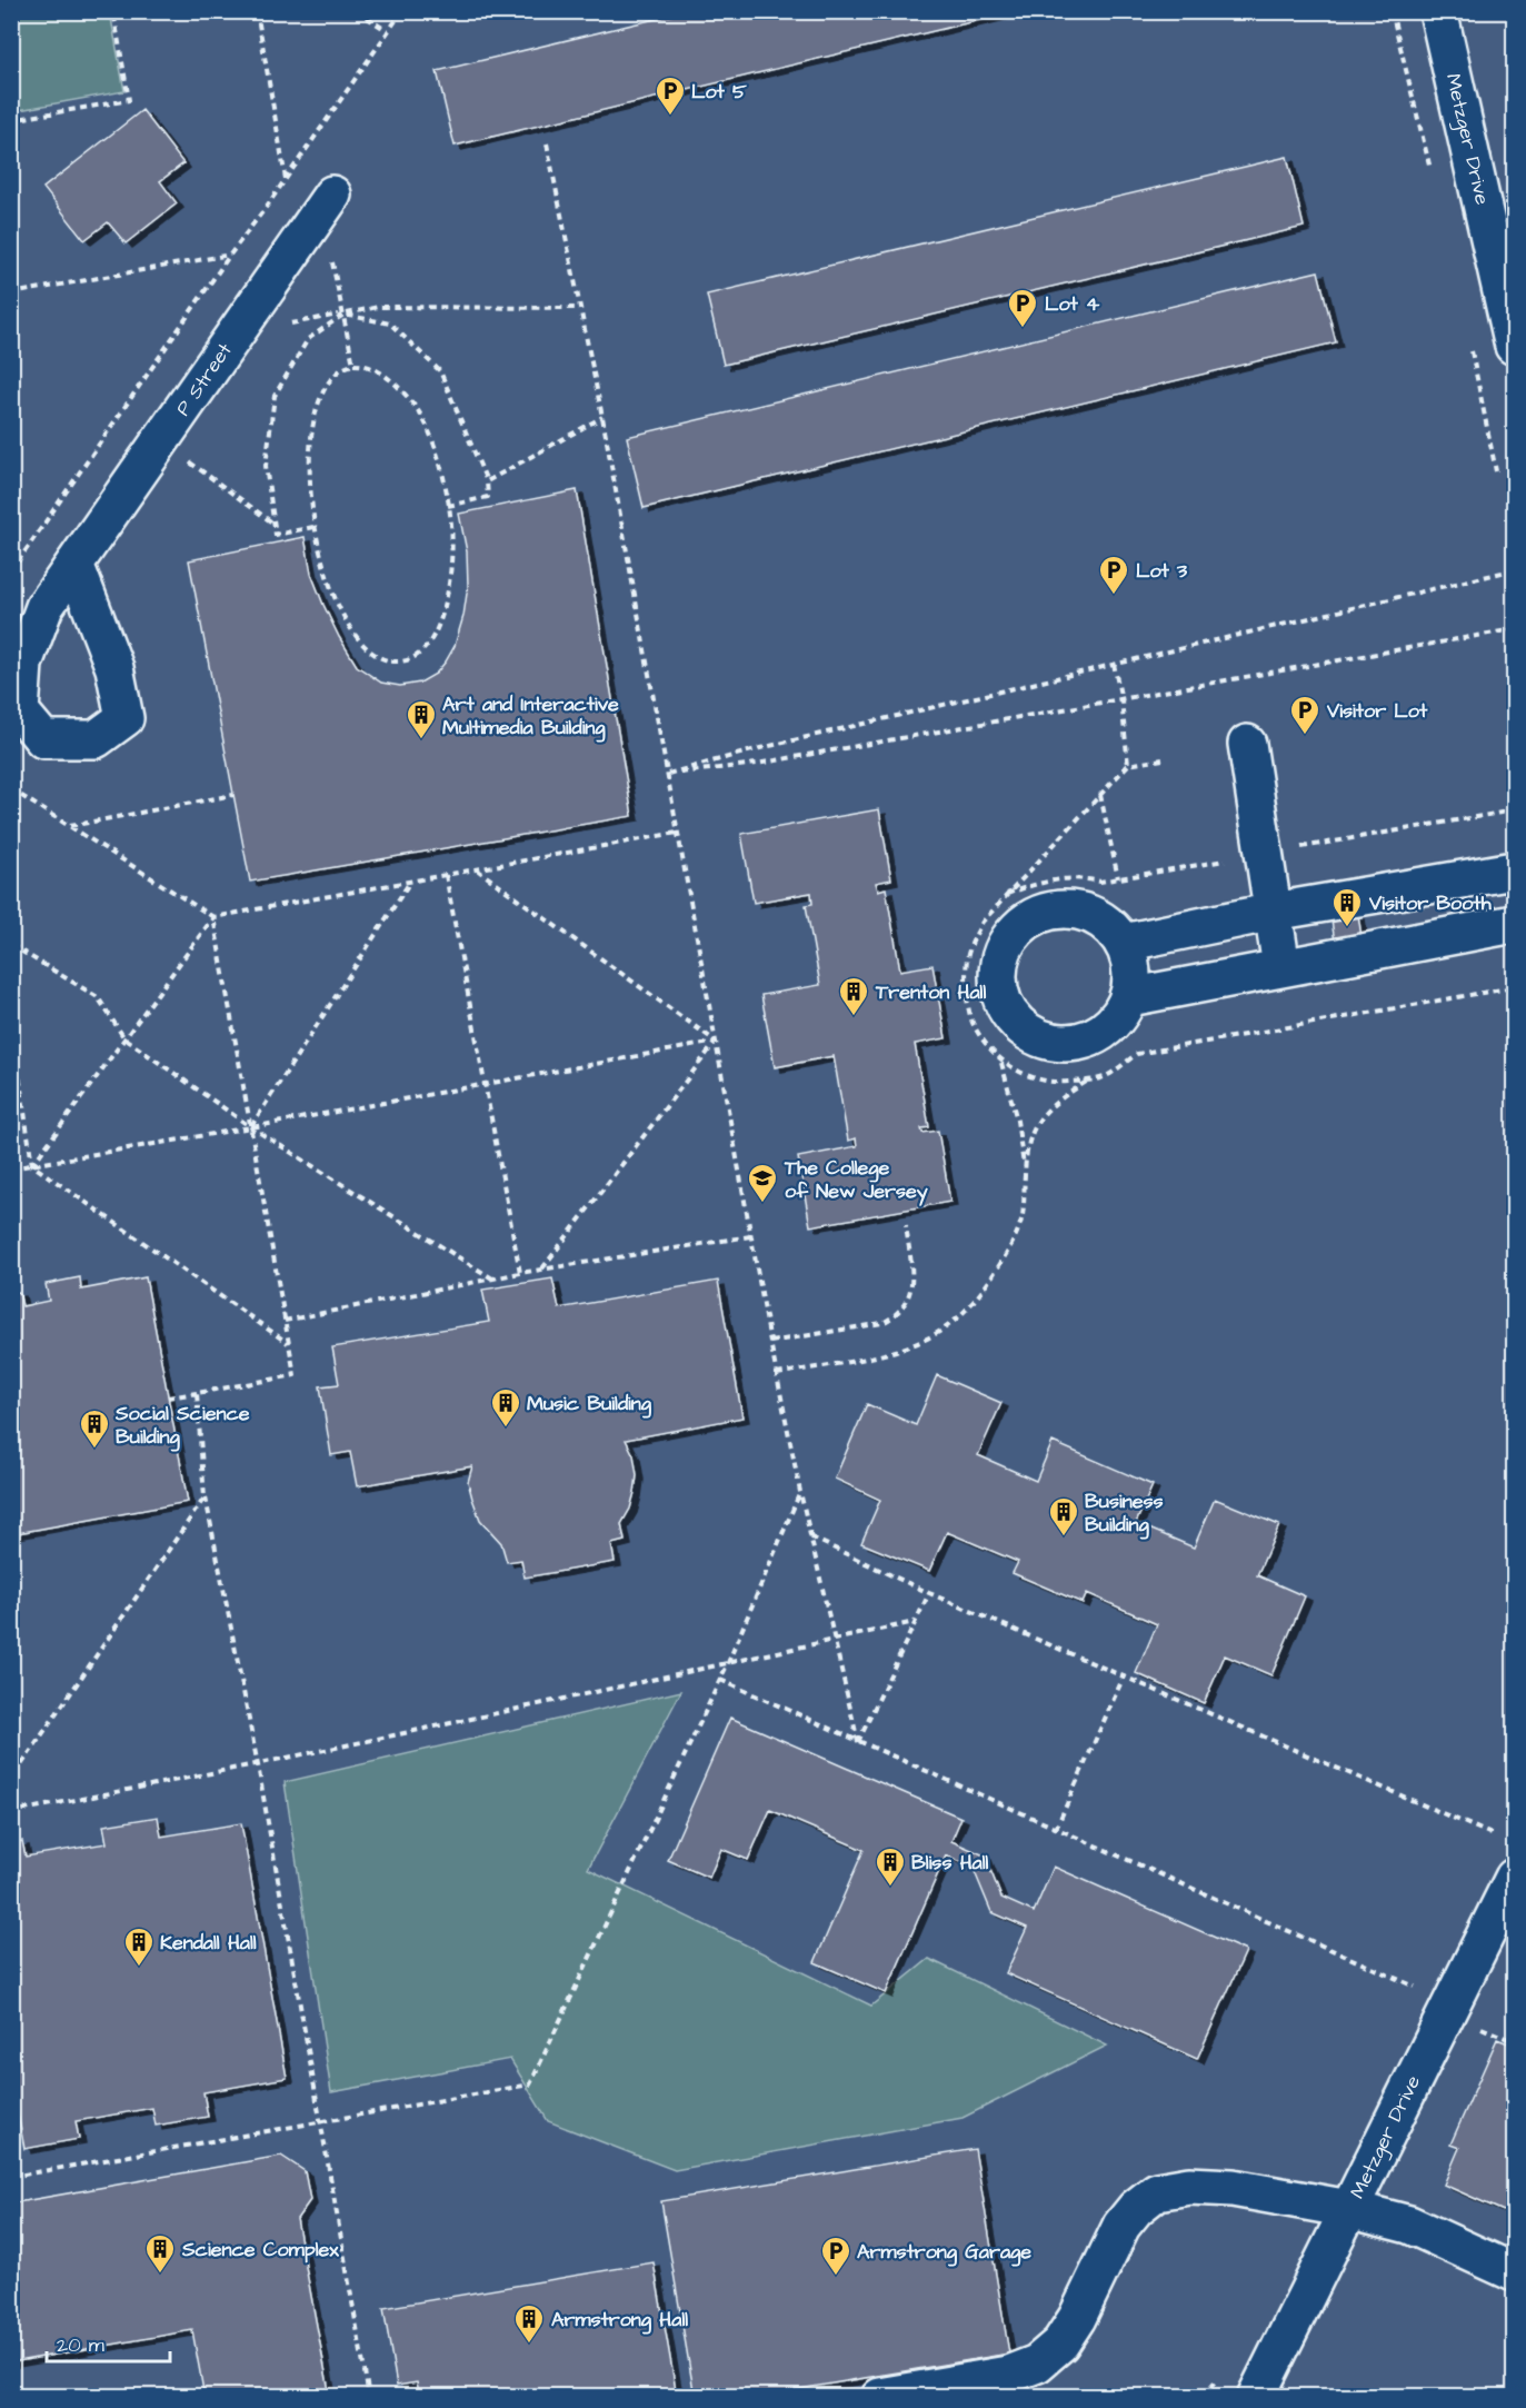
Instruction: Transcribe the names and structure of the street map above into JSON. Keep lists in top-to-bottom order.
{
  "streets": {
    "street": ["Metzger Drive", "P Street"]
  },
  "places": {
    "parking": [
      "Lot 5",
      "Lot 4",
      "Lot 3",
      "Visitor Lot",
      "Armstrong Garage"
    ],
    "building": [
      "Art and Interactive Multimedia Building",
      "Visitor Booth",
      "Trenton Hall",
      "Music Building",
      "Social Science Building",
      "Business Building",
      "Bliss Hall",
      "Kendall Hall",
      "Science Complex",
      "Armstrong Hall"
    ],
    "school or university": ["The College of New Jersey"]
  },
  "scale_bar": "20 m"
}
